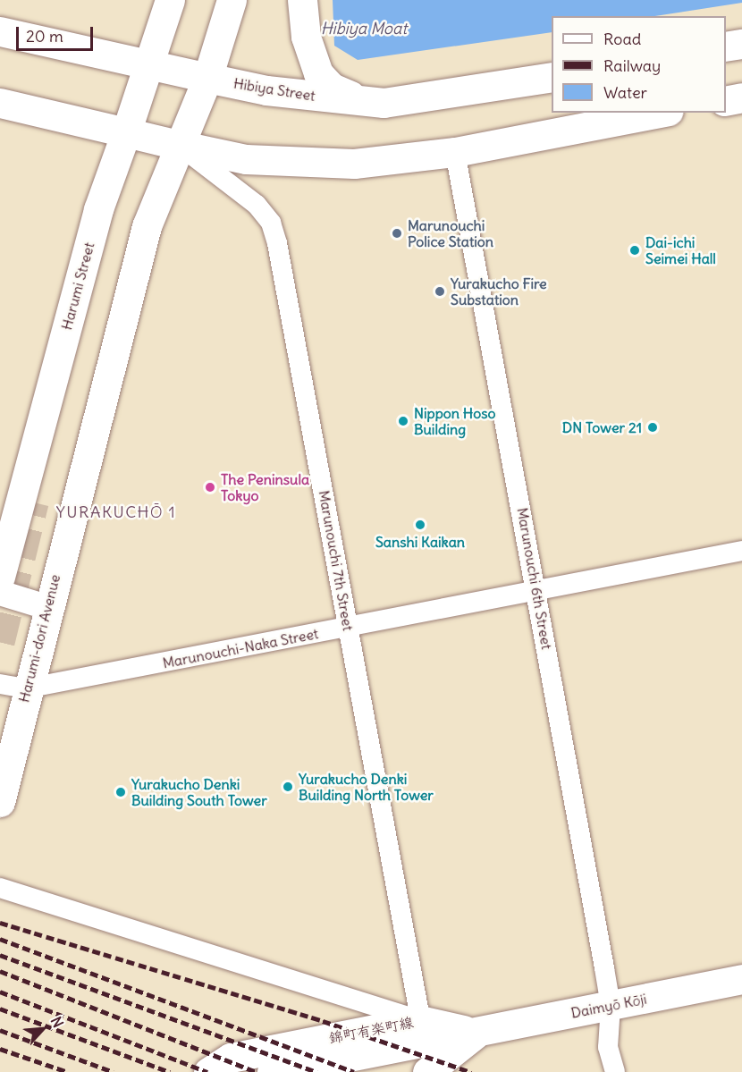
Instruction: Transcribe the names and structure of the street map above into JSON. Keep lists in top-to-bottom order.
{
  "streets": {
    "main road": [
      "Hibiya Street",
      "Harumi Street",
      "Harumi-dori Avenue",
      "Daimyō Kōji",
      "錦町有楽町線"
    ],
    "street": ["Marunouchi 7th Street", "Marunouchi 6th Street"]
  },
  "crossings": [
    ["Hibiya Street", "Harumi Street"],
    ["Marunouchi 7th Street", "Daimyō Kōji"],
    ["Marunouchi 7th Street", "錦町有楽町線"],
    ["Marunouchi 6th Street", "Daimyō Kōji"],
    ["Daimyō Kōji", "錦町有楽町線"]
  ],
  "districts": ["YURAKUCHŌ 1"],
  "water": ["Hibiya Moat"],
  "places": [
    "Marunouchi Police Station",
    "Dai-ichi Seimei Hall",
    "Yurakucho Fire Substation",
    "Nippon Hoso Building",
    "DN Tower 21",
    "The Peninsula Tokyo",
    "Sanshi Kaikan",
    "Yurakucho Denki Building North Tower",
    "Yurakucho Denki Building South Tower"
  ],
  "legend": ["Road", "Railway", "Water"],
  "scale_bar": "20 m",
  "north": "top right"
}
